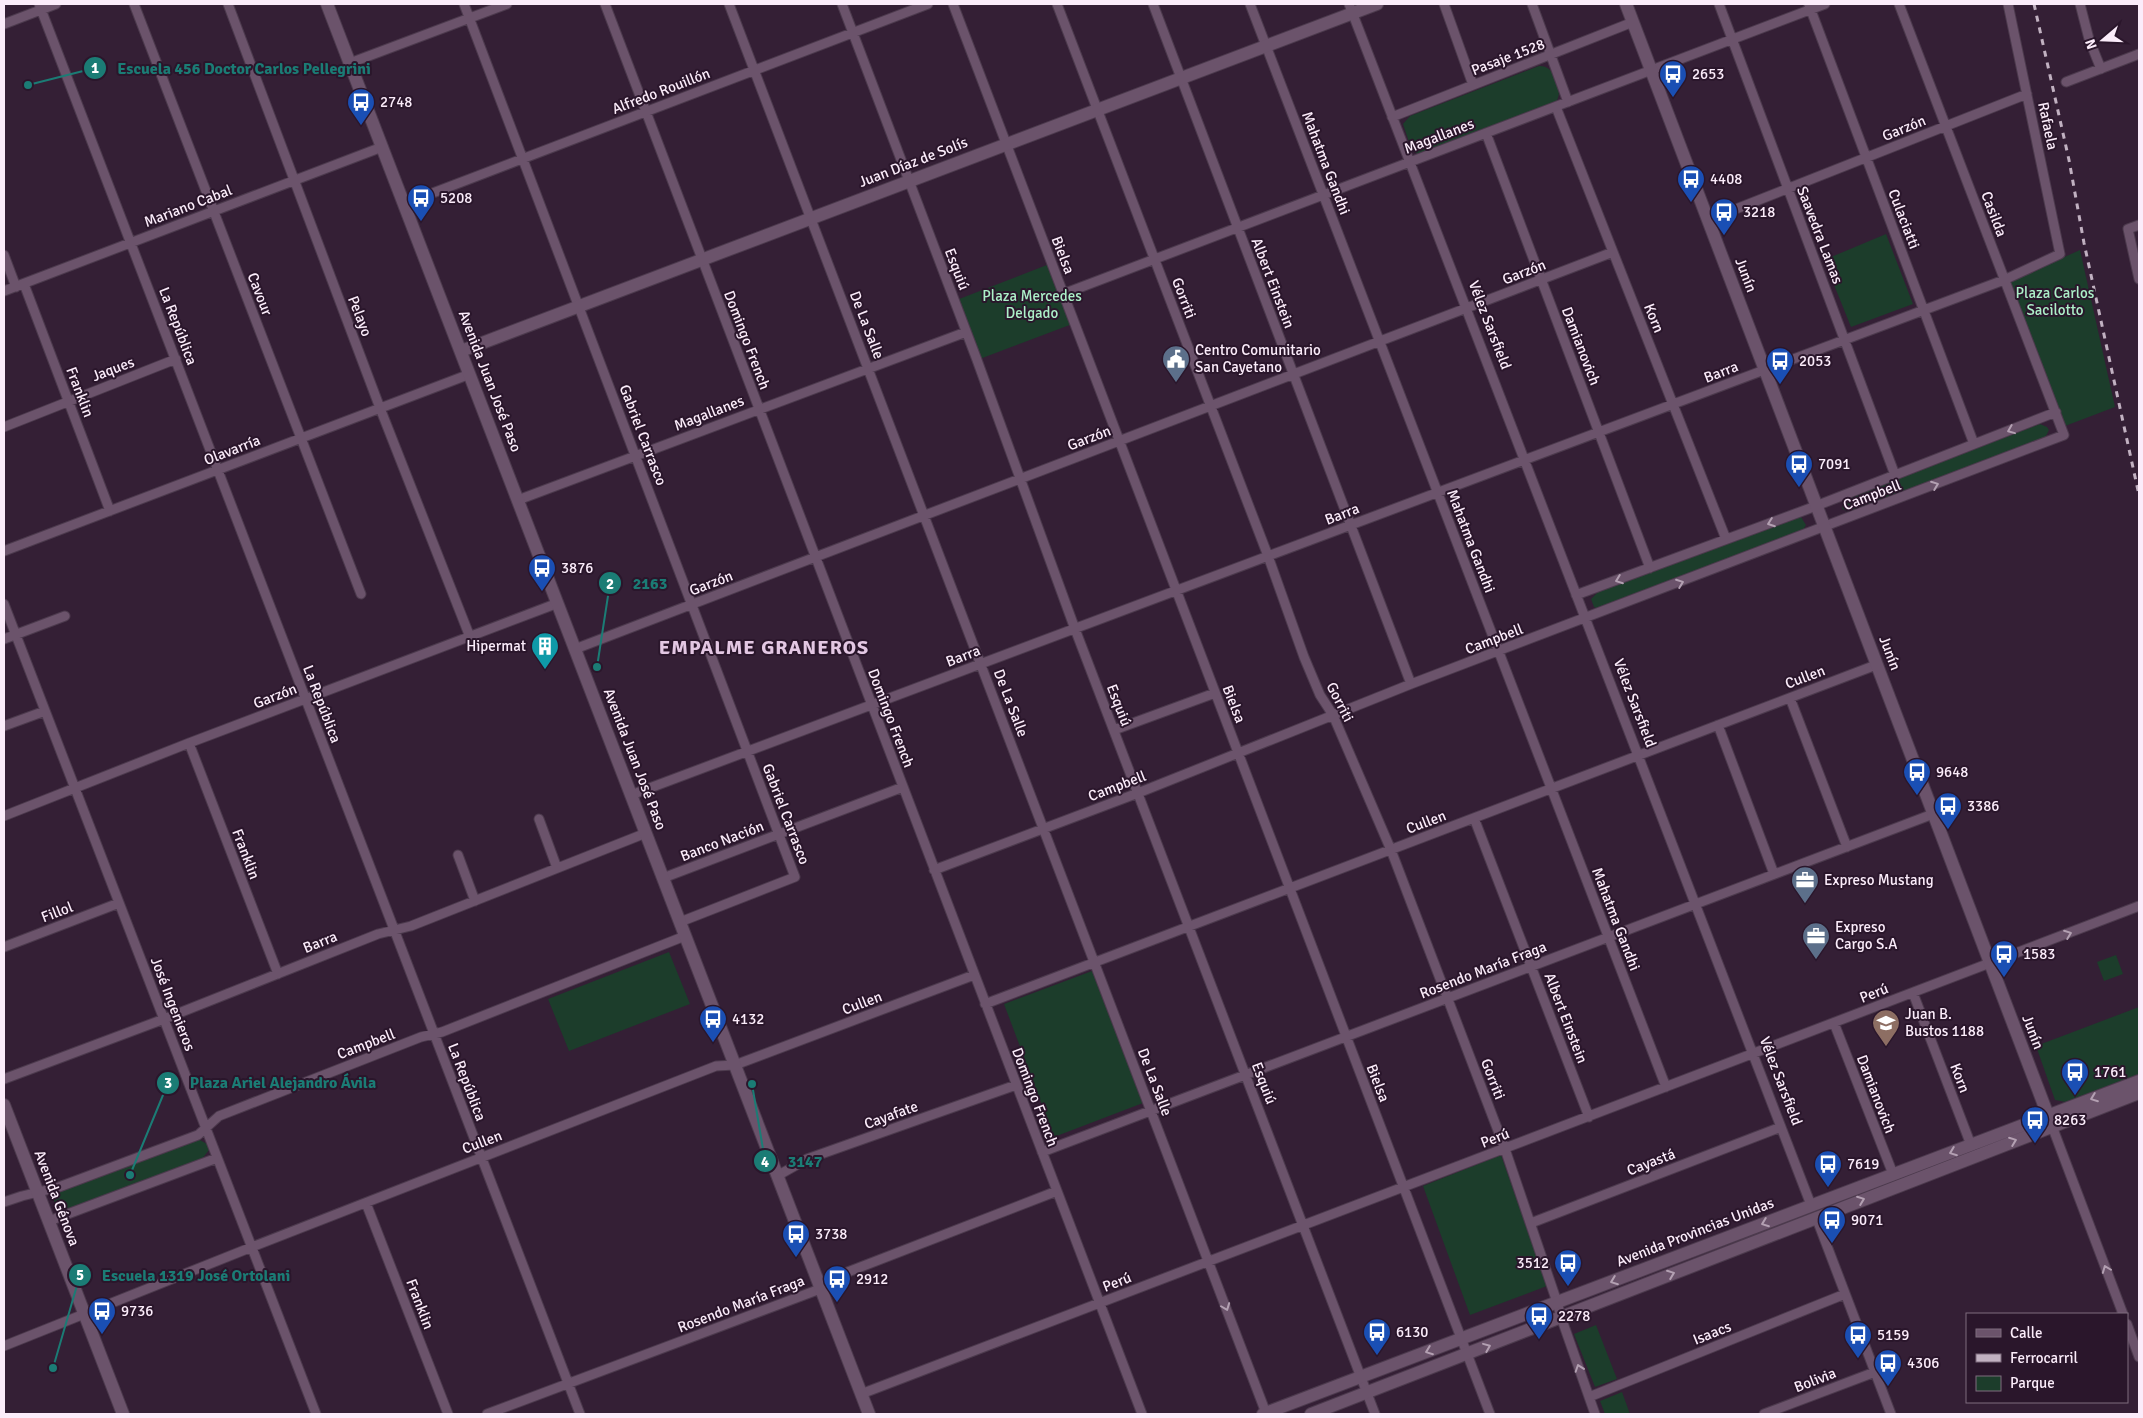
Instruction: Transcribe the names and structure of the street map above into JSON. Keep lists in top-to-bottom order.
{
  "streets": {
    "main road": [
      "Juan Díaz de Solís",
      "Junín",
      "Avenida Juan José Paso",
      "Avenida Génova",
      "Avenida Provincias Unidas"
    ],
    "street": [
      "Pasaje 1528",
      "Alfredo Rouillón",
      "Rafaela",
      "Garzón",
      "Magallanes",
      "Mahatma Gandhi",
      "Mariano Cabal",
      "Casilda",
      "Culaciatti",
      "Saavedra Lamas",
      "Bielsa",
      "Esquiú",
      "Albert Einstein",
      "Cavour",
      "Gorriti",
      "Pelayo",
      "Korn",
      "De La Salle",
      "Vélez Sarsfield",
      "La República",
      "Domingo French",
      "Damianovich",
      "Jaques",
      "Barra",
      "Franklin",
      "Gabriel Carrasco",
      "Olavarría",
      "Campbell",
      "Cullen",
      "Banco Nación",
      "Fillol",
      "Rosendo María Fraga",
      "Perú",
      "José Ingenieros",
      "Cayafate",
      "Cayastá",
      "Isaacs",
      "Bolivia"
    ]
  },
  "crossings": [
    ["Pasaje 1528", "Junín"],
    ["Pasaje 1528", "Vélez Sarsfield"],
    ["Alfredo Rouillón", "Esquiú"],
    ["Alfredo Rouillón", "De La Salle"],
    ["Alfredo Rouillón", "Domingo French"],
    ["Alfredo Rouillón", "Avenida Juan José Paso"],
    ["Alfredo Rouillón", "Gabriel Carrasco"],
    ["Rafaela", "Garzón"],
    ["Rafaela", "Barra"],
    ["Garzón", "Mahatma Gandhi"],
    ["Garzón", "Casilda"],
    ["Garzón", "Culaciatti"],
    ["Garzón", "Saavedra Lamas"],
    ["Garzón", "Bielsa"],
    ["Garzón", "Esquiú"],
    ["Garzón", "Junín"],
    ["Garzón", "Albert Einstein"],
    ["Garzón", "Gorriti"],
    ["Garzón", "Pelayo"],
    ["Garzón", "Korn"],
    ["Garzón", "De La Salle"],
    ["Garzón", "Vélez Sarsfield"],
    ["Garzón", "La República"],
    ["Garzón", "Domingo French"],
    ["Garzón", "Damianovich"],
    ["Garzón", "Avenida Juan José Paso"],
    ["Garzón", "Franklin"],
    ["Garzón", "Gabriel Carrasco"],
    ["Garzón", "José Ingenieros"],
    ["Magallanes", "Mahatma Gandhi"],
    ["Magallanes", "Culaciatti"],
    ["Magallanes", "Saavedra Lamas"],
    ["Magallanes", "Bielsa"],
    ["Magallanes", "Esquiú"],
    ["Magallanes", "Junín"],
    ["Magallanes", "Albert Einstein"],
    ["Magallanes", "Gorriti"],
    ["Magallanes", "Korn"],
    ["Magallanes", "De La Salle"],
    ["Magallanes", "Vélez Sarsfield"],
    ["Magallanes", "Domingo French"],
    ["Magallanes", "Damianovich"],
    ["Magallanes", "Avenida Juan José Paso"],
    ["Magallanes", "Gabriel Carrasco"],
    ["Juan Díaz de Solís", "Mahatma Gandhi"],
    ["Juan Díaz de Solís", "Bielsa"],
    ["Juan Díaz de Solís", "Esquiú"],
    ["Juan Díaz de Solís", "Albert Einstein"],
    ["Juan Díaz de Solís", "Gorriti"],
    ["Juan Díaz de Solís", "De La Salle"],
    ["Juan Díaz de Solís", "Vélez Sarsfield"],
    ["Juan Díaz de Solís", "Domingo French"],
    ["Juan Díaz de Solís", "Avenida Juan José Paso"],
    ["Juan Díaz de Solís", "Gabriel Carrasco"],
    ["Mahatma Gandhi", "Barra"],
    ["Mahatma Gandhi", "Campbell"],
    ["Mahatma Gandhi", "Cullen"],
    ["Mahatma Gandhi", "Rosendo María Fraga"],
    ["Mahatma Gandhi", "Perú"],
    ["Mariano Cabal", "Cavour"],
    ["Mariano Cabal", "Pelayo"],
    ["Mariano Cabal", "La República"],
    ["Mariano Cabal", "Avenida Juan José Paso"],
    ["Mariano Cabal", "Franklin"],
    ["Casilda", "Barra"],
    ["Casilda", "Campbell"],
    ["Culaciatti", "Barra"],
    ["Culaciatti", "Campbell"],
    ["Saavedra Lamas", "Barra"],
    ["Saavedra Lamas", "Campbell"],
    ["Bielsa", "Barra"],
    ["Bielsa", "Campbell"],
    ["Bielsa", "Cullen"],
    ["Bielsa", "Rosendo María Fraga"],
    ["Bielsa", "Perú"],
    ["Bielsa", "Avenida Provincias Unidas"],
    ["Esquiú", "Barra"],
    ["Esquiú", "Campbell"],
    ["Esquiú", "Cullen"],
    ["Esquiú", "Rosendo María Fraga"],
    ["Esquiú", "Perú"],
    ["Esquiú", "Avenida Provincias Unidas"],
    ["Junín", "Barra"],
    ["Junín", "Campbell"],
    ["Junín", "Cullen"],
    ["Junín", "Rosendo María Fraga"],
    ["Junín", "Perú"],
    ["Junín", "Avenida Provincias Unidas"],
    ["Albert Einstein", "Barra"],
    ["Albert Einstein", "Campbell"],
    ["Albert Einstein", "Cullen"],
    ["Albert Einstein", "Rosendo María Fraga"],
    ["Albert Einstein", "Perú"],
    ["Cavour", "Olavarría"],
    ["Gorriti", "Barra"],
    ["Gorriti", "Campbell"],
    ["Gorriti", "Cullen"],
    ["Gorriti", "Rosendo María Fraga"],
    ["Gorriti", "Perú"],
    ["Gorriti", "Cayastá"],
    ["Gorriti", "Avenida Provincias Unidas"],
    ["Gorriti", "Isaacs"],
    ["Pelayo", "Olavarría"],
    ["Korn", "Barra"],
    ["Korn", "Campbell"],
    ["Korn", "Perú"],
    ["Korn", "Avenida Provincias Unidas"],
    ["De La Salle", "Barra"],
    ["De La Salle", "Campbell"],
    ["De La Salle", "Cullen"],
    ["De La Salle", "Rosendo María Fraga"],
    ["De La Salle", "Perú"],
    ["De La Salle", "Avenida Provincias Unidas"],
    ["Vélez Sarsfield", "Barra"],
    ["Vélez Sarsfield", "Campbell"],
    ["Vélez Sarsfield", "Cullen"],
    ["Vélez Sarsfield", "Rosendo María Fraga"],
    ["Vélez Sarsfield", "Perú"],
    ["Vélez Sarsfield", "Cayastá"],
    ["Vélez Sarsfield", "Avenida Provincias Unidas"],
    ["Vélez Sarsfield", "Isaacs"],
    ["Vélez Sarsfield", "Bolivia"],
    ["La República", "Jaques"],
    ["La República", "Barra"],
    ["La República", "Olavarría"],
    ["La República", "Campbell"],
    ["La República", "Cullen"],
    ["La República", "Rosendo María Fraga"],
    ["Domingo French", "Barra"],
    ["Domingo French", "Campbell"],
    ["Domingo French", "Cullen"],
    ["Domingo French", "Banco Nación"],
    ["Domingo French", "Rosendo María Fraga"],
    ["Domingo French", "Perú"],
    ["Domingo French", "Cayafate"],
    ["Damianovich", "Barra"],
    ["Damianovich", "Campbell"],
    ["Damianovich", "Perú"],
    ["Damianovich", "Avenida Provincias Unidas"],
    ["Jaques", "Franklin"],
    ["Barra", "Avenida Juan José Paso"],
    ["Barra", "Franklin"],
    ["Barra", "Gabriel Carrasco"],
    ["Barra", "José Ingenieros"],
    ["Avenida Juan José Paso", "Gabriel Carrasco"],
    ["Avenida Juan José Paso", "Olavarría"],
    ["Avenida Juan José Paso", "Campbell"],
    ["Avenida Juan José Paso", "Cullen"],
    ["Avenida Juan José Paso", "Banco Nación"],
    ["Avenida Juan José Paso", "Rosendo María Fraga"],
    ["Avenida Juan José Paso", "Perú"],
    ["Avenida Juan José Paso", "Cayafate"],
    ["Franklin", "Olavarría"],
    ["Franklin", "Cullen"],
    ["Gabriel Carrasco", "Banco Nación"],
    ["Campbell", "José Ingenieros"],
    ["Campbell", "Avenida Génova"],
    ["Cullen", "José Ingenieros"],
    ["Cullen", "Avenida Génova"],
    ["Fillol", "José Ingenieros"]
  ],
  "districts": ["EMPALME GRANEROS"],
  "parks": ["Plaza Carlos Sacilotto", "Plaza Mercedes Delgado"],
  "places": {
    "other": [
      "Escuela 456 Doctor Carlos Pellegrini",
      "2163",
      "3147",
      "Plaza Ariel Alejandro Ávila",
      "Escuela 1319 José Ortolani"
    ],
    "bus stop": [
      "2653",
      "2748",
      "4408",
      "5208",
      "3218",
      "2053",
      "7091",
      "3876",
      "9648",
      "3386",
      "1583",
      "4132",
      "1761",
      "8263",
      "7619",
      "9071",
      "3738",
      "3512",
      "2912",
      "9736",
      "2278",
      "6130",
      "5159",
      "4306"
    ],
    "public building": ["Centro Comunitario San Cayetano"],
    "building": ["Hipermat"],
    "office": ["Expreso Mustang", "Expreso Cargo S.A"],
    "school or university": ["Juan B. Bustos 1188"]
  },
  "legend": ["Calle", "Ferrocarril", "Parque"],
  "north": "left"
}
